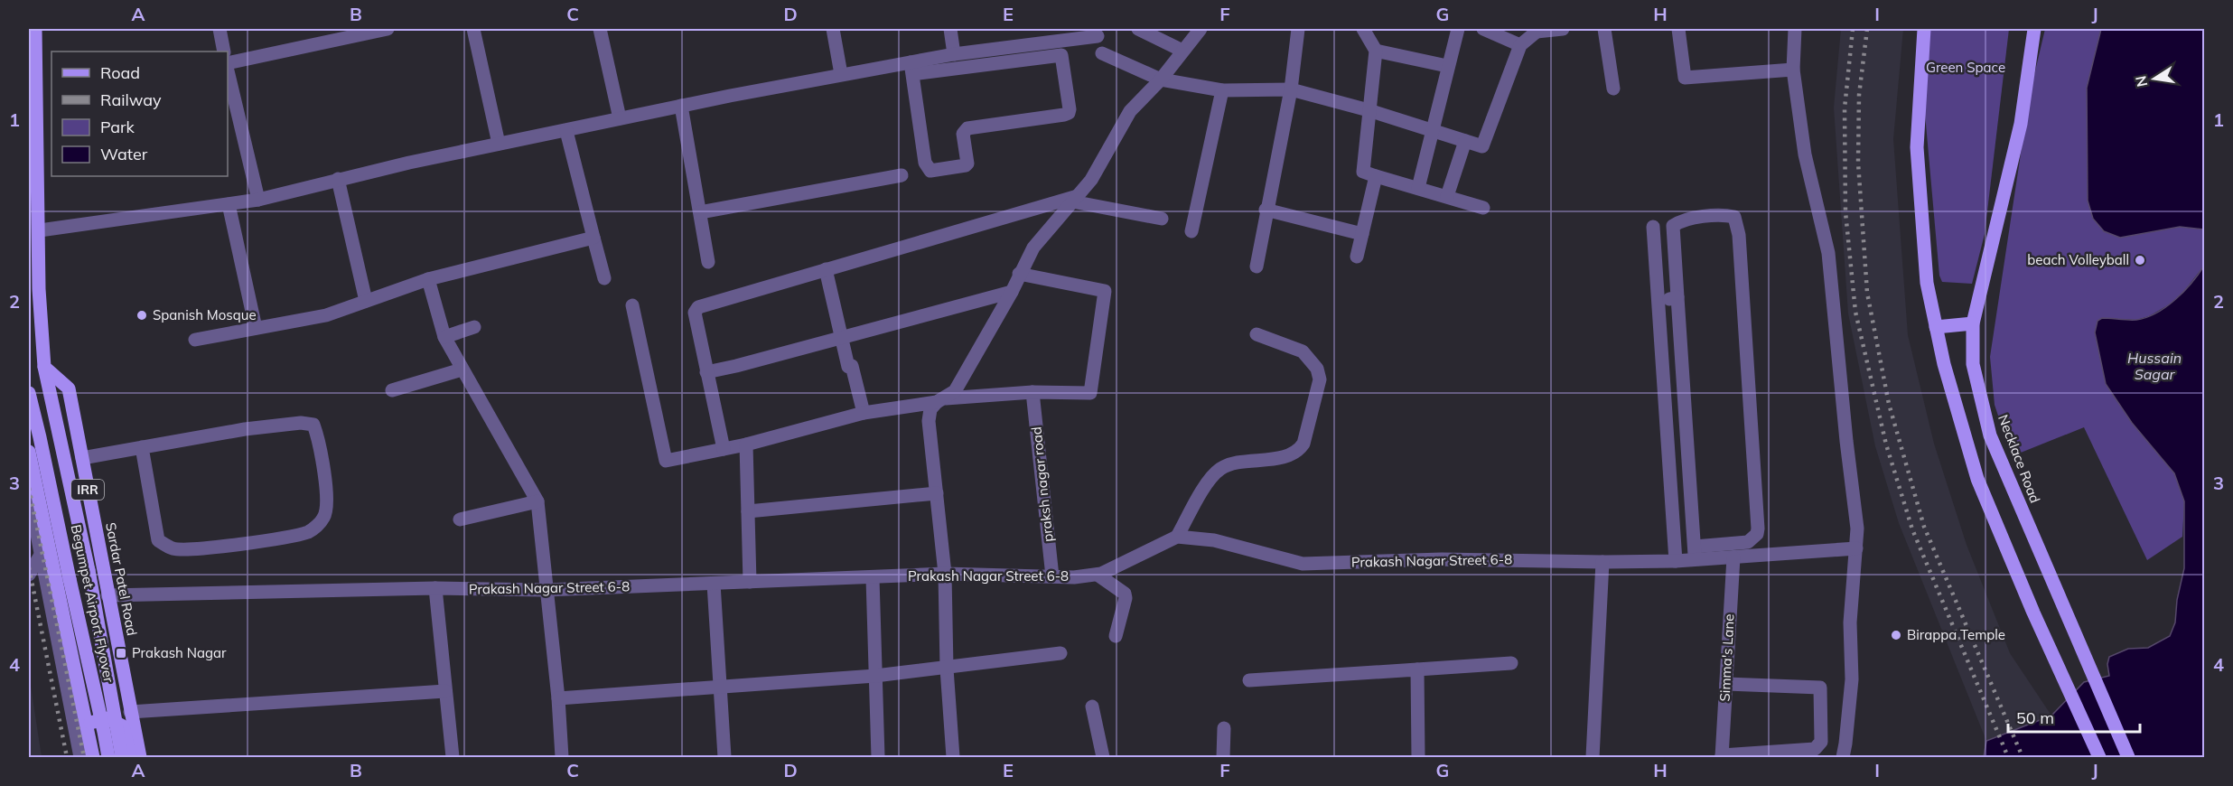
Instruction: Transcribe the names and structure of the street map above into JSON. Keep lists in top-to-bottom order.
{
  "streets": {
    "main road": [
      "Necklace Road",
      "IRR",
      "Sardar Patel Road",
      "Begumpet Airport Flyover"
    ],
    "street": ["praksh nagar road", "Prakash Nagar Street 6-8", "Simma's Lane"]
  },
  "crossings": [
    ["praksh nagar road", "Prakash Nagar Street 6-8"],
    ["IRR", "Sardar Patel Road"],
    ["IRR", "Begumpet Airport Flyover"],
    ["Prakash Nagar Street 6-8", "Sardar Patel Road"],
    ["Prakash Nagar Street 6-8", "Simma's Lane"],
    ["Sardar Patel Road", "Begumpet Airport Flyover"]
  ],
  "water": ["Hussain Sagar"],
  "parks": ["Green Space"],
  "places": {
    "other": ["beach Volleyball", "Spanish Mosque", "Birappa Temple"],
    "transit": ["Prakash Nagar"]
  },
  "legend": [
    "Road",
    "Railway",
    "Park",
    "Water"
  ],
  "scale_bar": "50 m",
  "north": "left",
  "grid": {
    "columns": [
      "A",
      "B",
      "C",
      "D",
      "E",
      "F",
      "G",
      "H",
      "I",
      "J"
    ],
    "rows": [
      "1",
      "2",
      "3",
      "4"
    ]
  }
}
